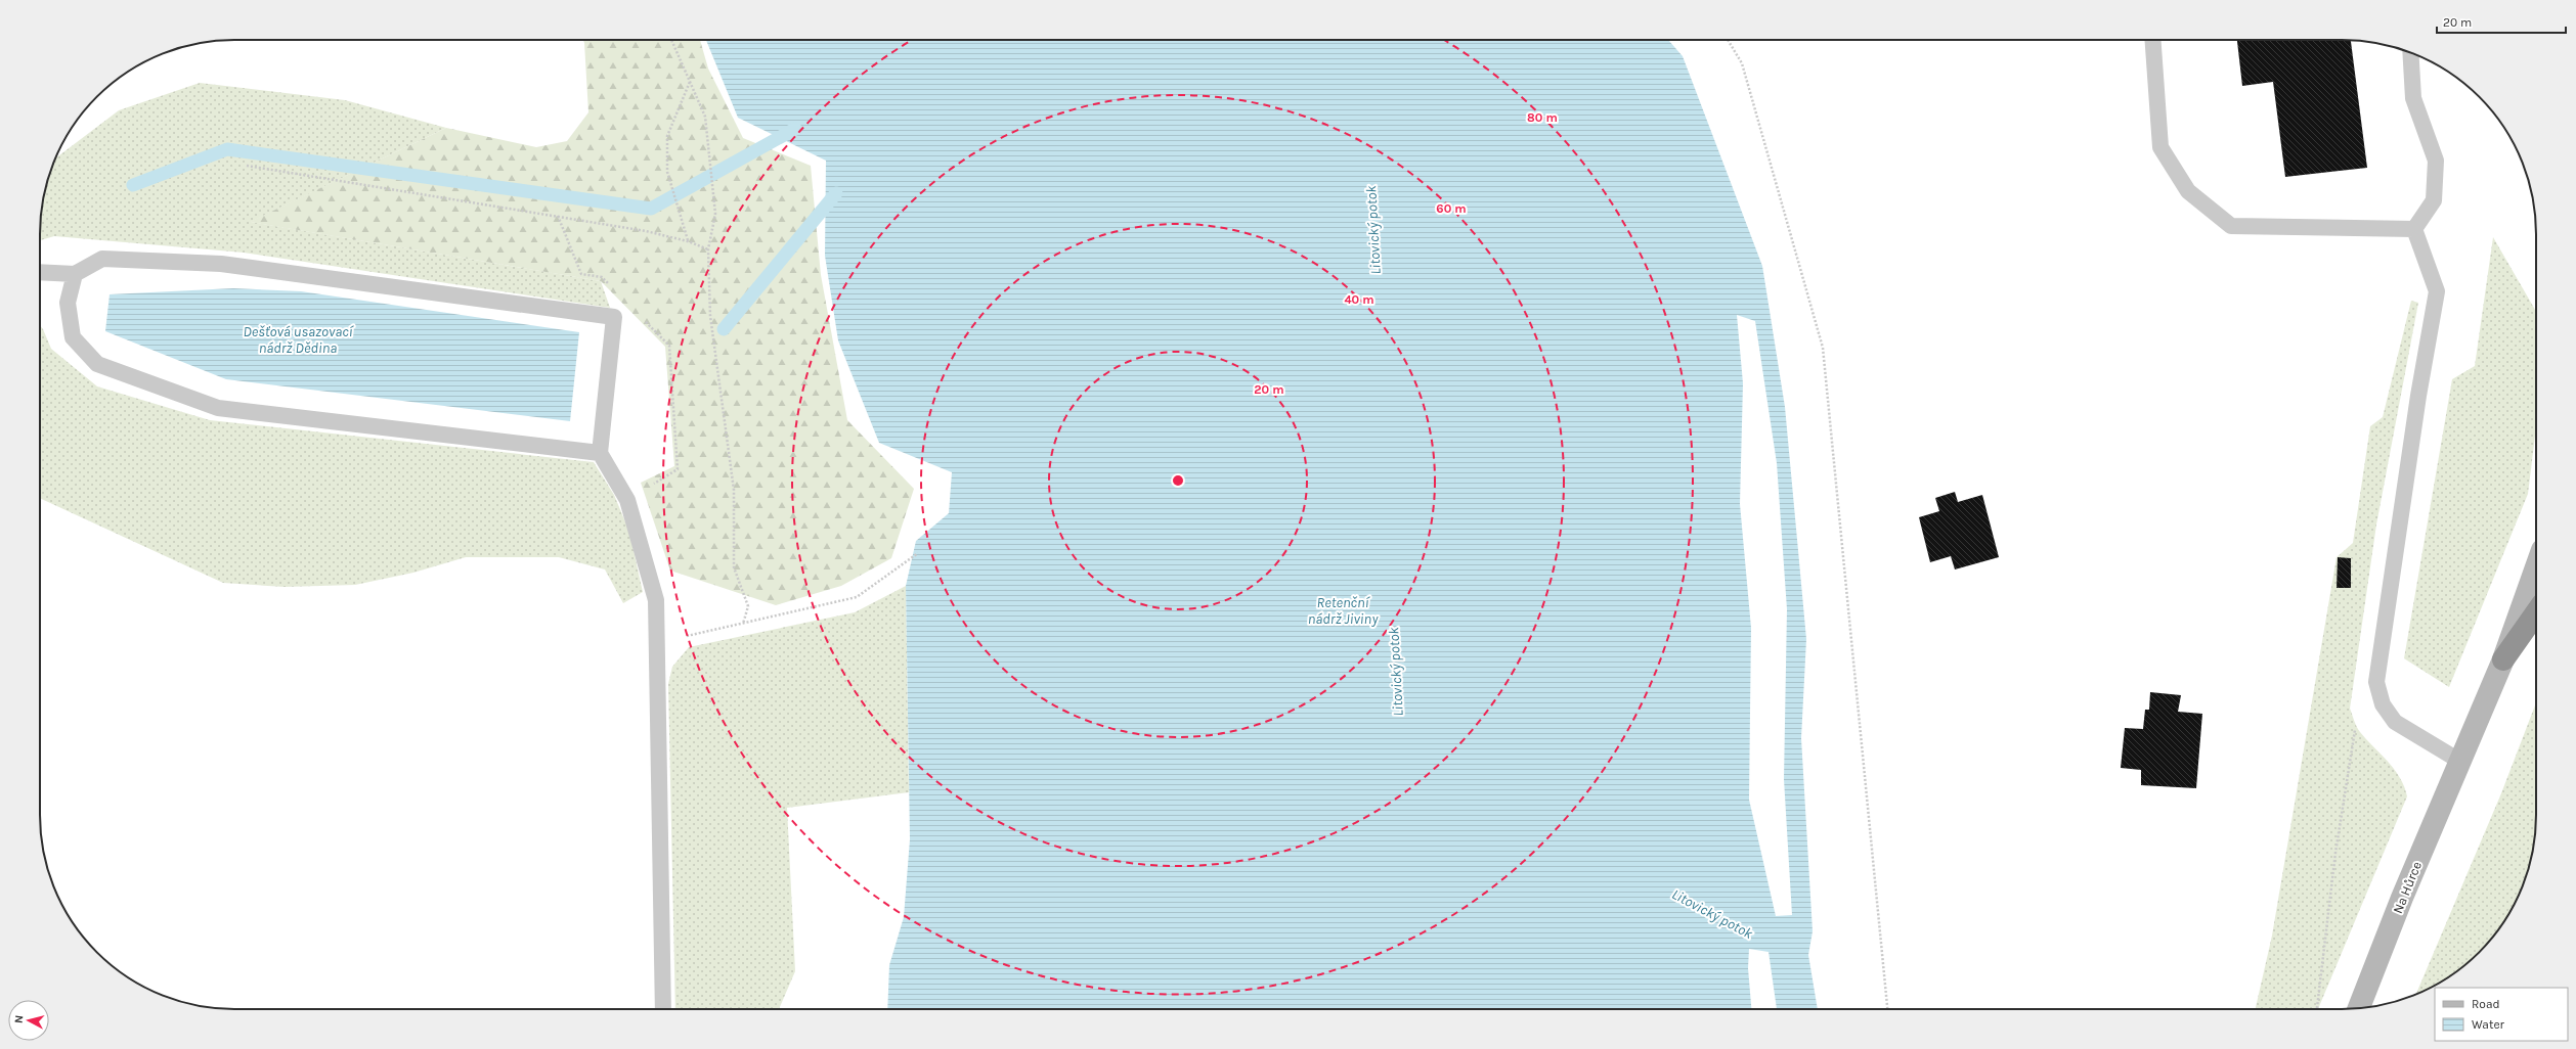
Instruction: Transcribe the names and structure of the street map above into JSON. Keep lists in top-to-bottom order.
{
  "streets": {
    "main road": ["Na Hůrce"]
  },
  "water": ["Litovický potok", "Dešťová usazovací nádrž Dědina", "Retenční nádrž Jiviny"],
  "legend": ["Road", "Water"],
  "scale_bar": "20 m",
  "north": "left",
  "rings": [
    "80 m",
    "60 m",
    "40 m",
    "20 m"
  ]
}
